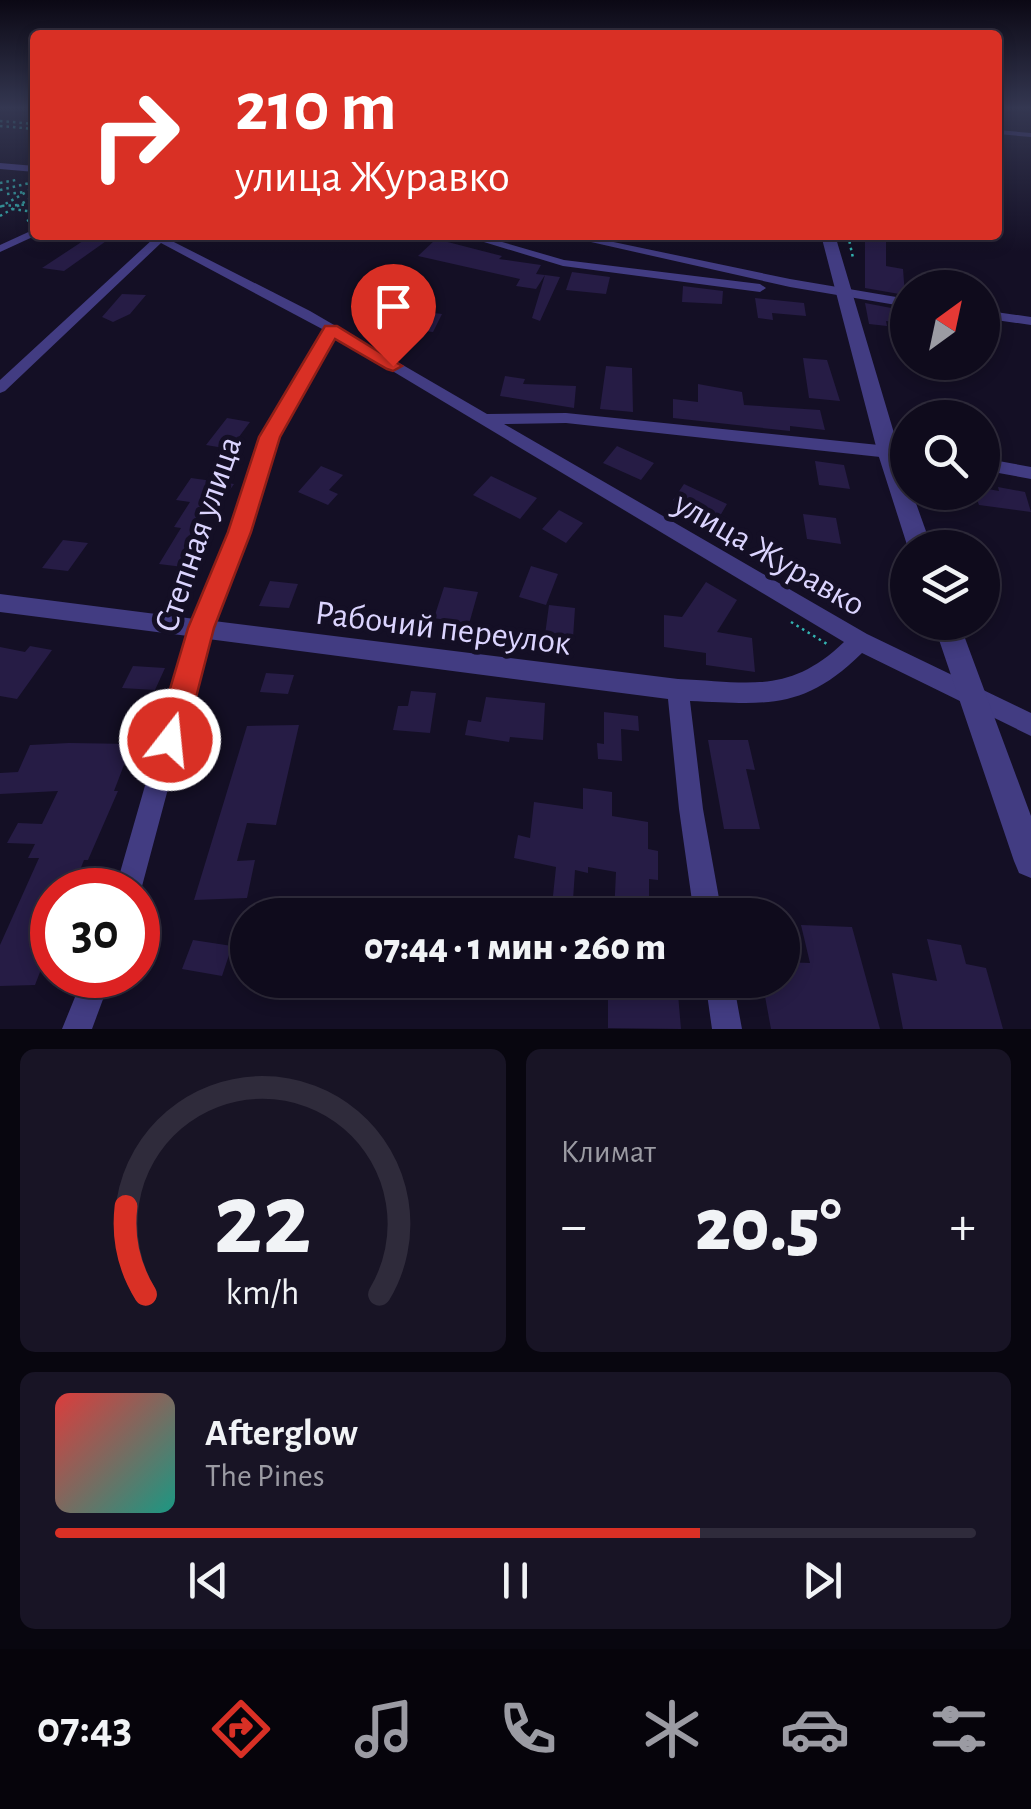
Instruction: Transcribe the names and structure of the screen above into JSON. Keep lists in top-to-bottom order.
{
  "streets": {
    "street": ["Степная улица", "улица Журавко", "Рабочий переулок"]
  },
  "crossings": [
    ["Степная улица", "улица Журавко"],
    ["Степная улица", "Рабочий переулок"],
    ["улица Журавко", "Рабочий переулок"]
  ],
  "north": "top right",
  "page": {
    "turn": ["210 m", "улица Журавко"],
    "limit": "30",
    "trip": "07:44 · 1 мин · 260 m",
    "tile": "Климат",
    "heat": ["−", "20.5°", "+"],
    "song": ["Afterglow", "The Pines"],
    "tabs": "07:43",
    "gauge": ["22", "km/h"]
  }
}
